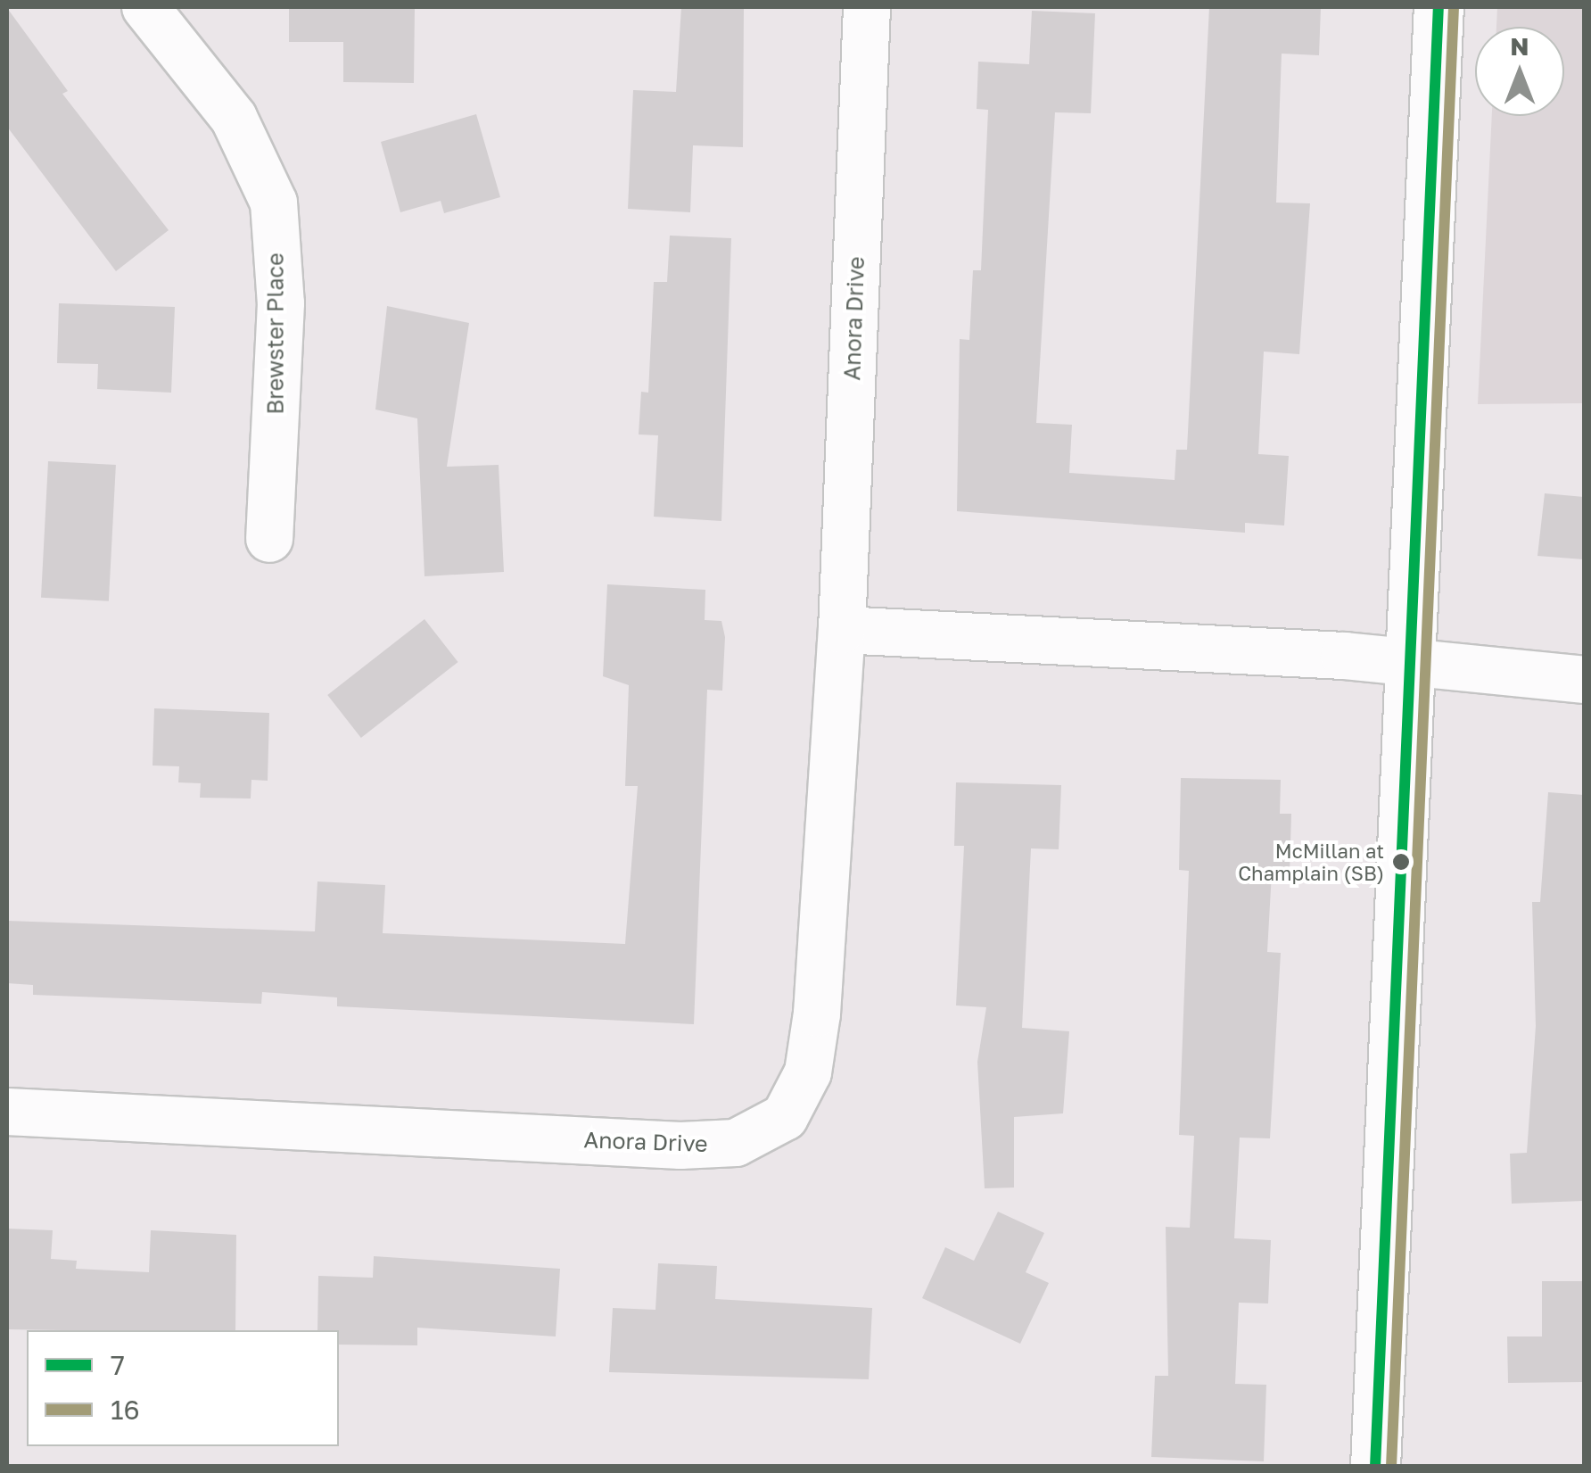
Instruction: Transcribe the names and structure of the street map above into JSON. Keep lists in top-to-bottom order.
{
  "streets": {
    "street": ["Anora Drive", "Brewster Place"]
  },
  "places": ["McMillan at Champlain (SB)"],
  "lines": ["transit line 7", "transit line 16"],
  "legend": ["7", "16"],
  "north": "top"
}
